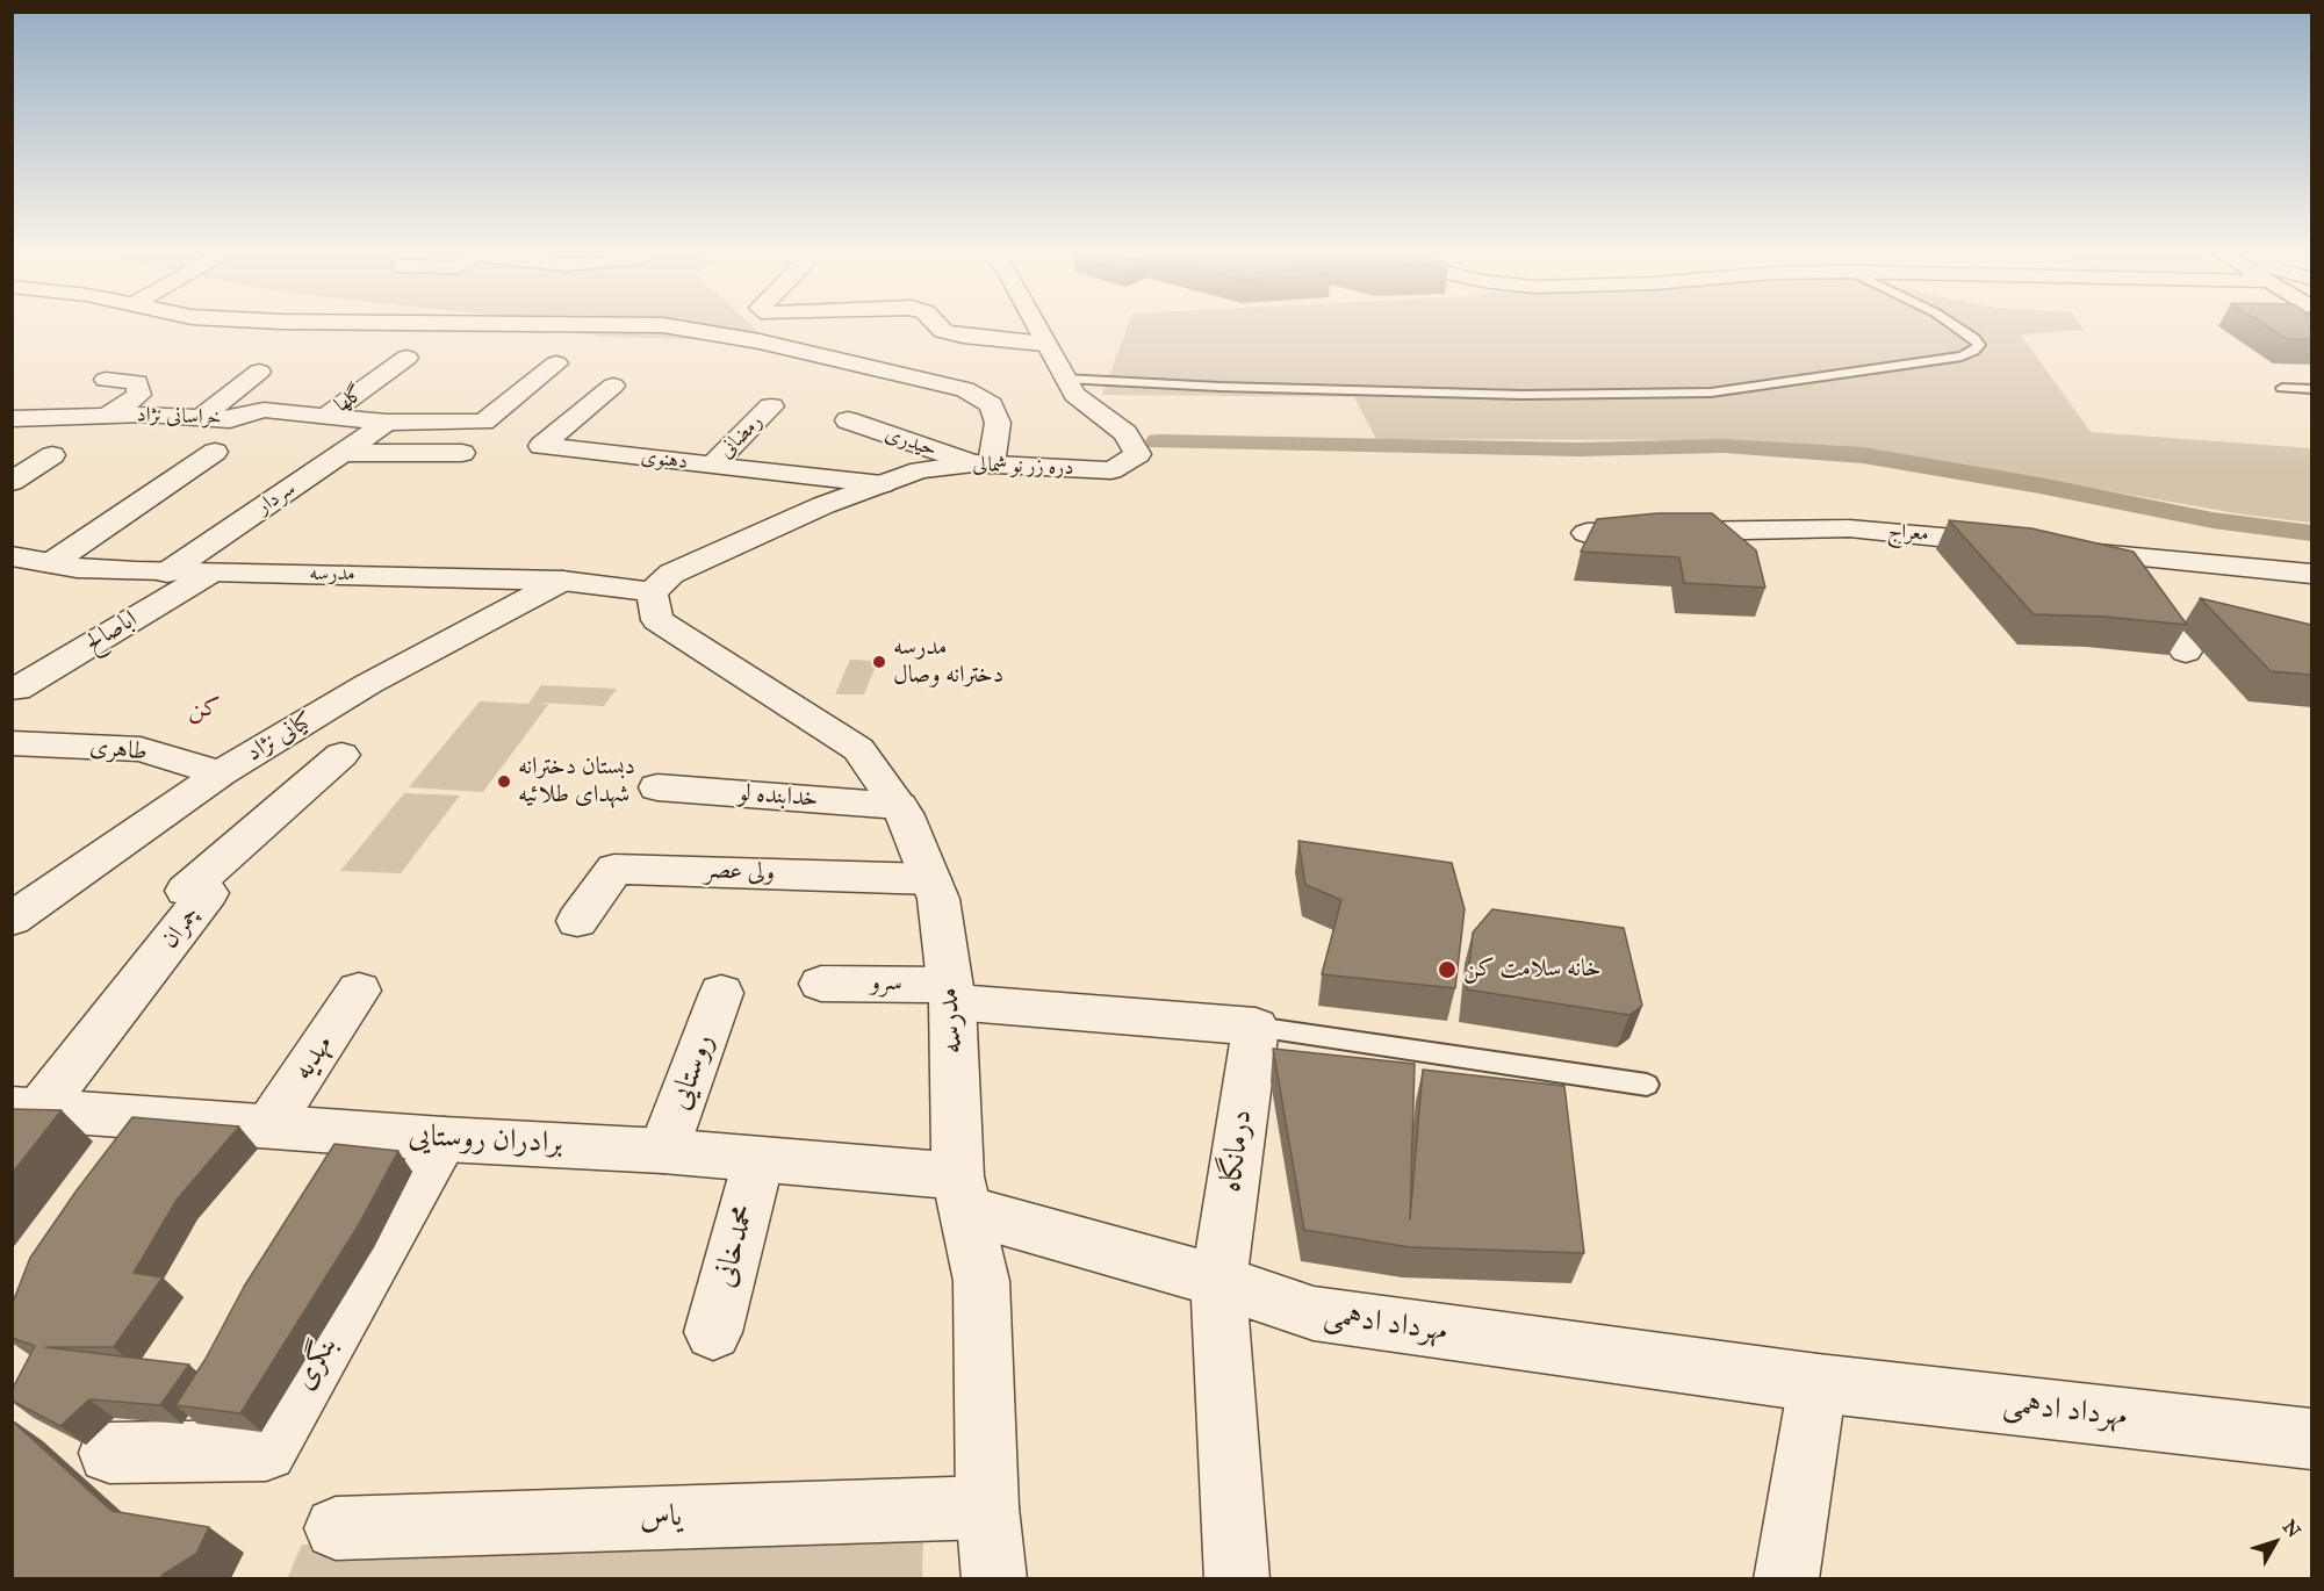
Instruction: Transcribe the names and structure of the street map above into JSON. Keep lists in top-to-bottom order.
{
  "streets": {
    "street": [
      "گلها",
      "خراسانی نژاد",
      "رمضانی",
      "حیدری",
      "دهنوی",
      "دره زر نو شمالی",
      "سردار",
      "معراج",
      "مدرسه",
      "اباصالح",
      "کیانی نژاد",
      "طاهری",
      "خدابنده لو",
      "ولی عصر",
      "چمران",
      "سرو",
      "مهدیه",
      "روستایی",
      "برادران روستایی",
      "درمانگاه",
      "محمدخانی",
      "مهرداد ادهمی",
      "بنگری",
      "یاس"
    ]
  },
  "crossings": [
    ["گلها", "خراسانی نژاد"],
    ["خراسانی نژاد", "سردار"],
    ["رمضانی", "دهنوی"],
    ["حیدری", "دره زر نو شمالی"],
    ["دهنوی", "دره زر نو شمالی"],
    ["دره زر نو شمالی", "مدرسه"],
    ["سردار", "مدرسه"],
    ["مدرسه", "اباصالح"],
    ["مدرسه", "کیانی نژاد"],
    ["مدرسه", "خدابنده لو"],
    ["مدرسه", "ولی عصر"],
    ["مدرسه", "سرو"],
    ["مدرسه", "برادران روستایی"],
    ["مدرسه", "مهرداد ادهمی"],
    ["مدرسه", "یاس"],
    ["کیانی نژاد", "طاهری"],
    ["چمران", "برادران روستایی"],
    ["مهدیه", "برادران روستایی"],
    ["روستایی", "برادران روستایی"],
    ["برادران روستایی", "محمدخانی"],
    ["برادران روستایی", "مهرداد ادهمی"],
    ["برادران روستایی", "بنگری"],
    ["درمانگاه", "مهرداد ادهمی"]
  ],
  "districts": ["کن"],
  "places": ["مدرسه دخترانه وصال", "دبستان دخترانه شهدای طلائیه", "خانه سلامت کن"],
  "north": "top right"
}
